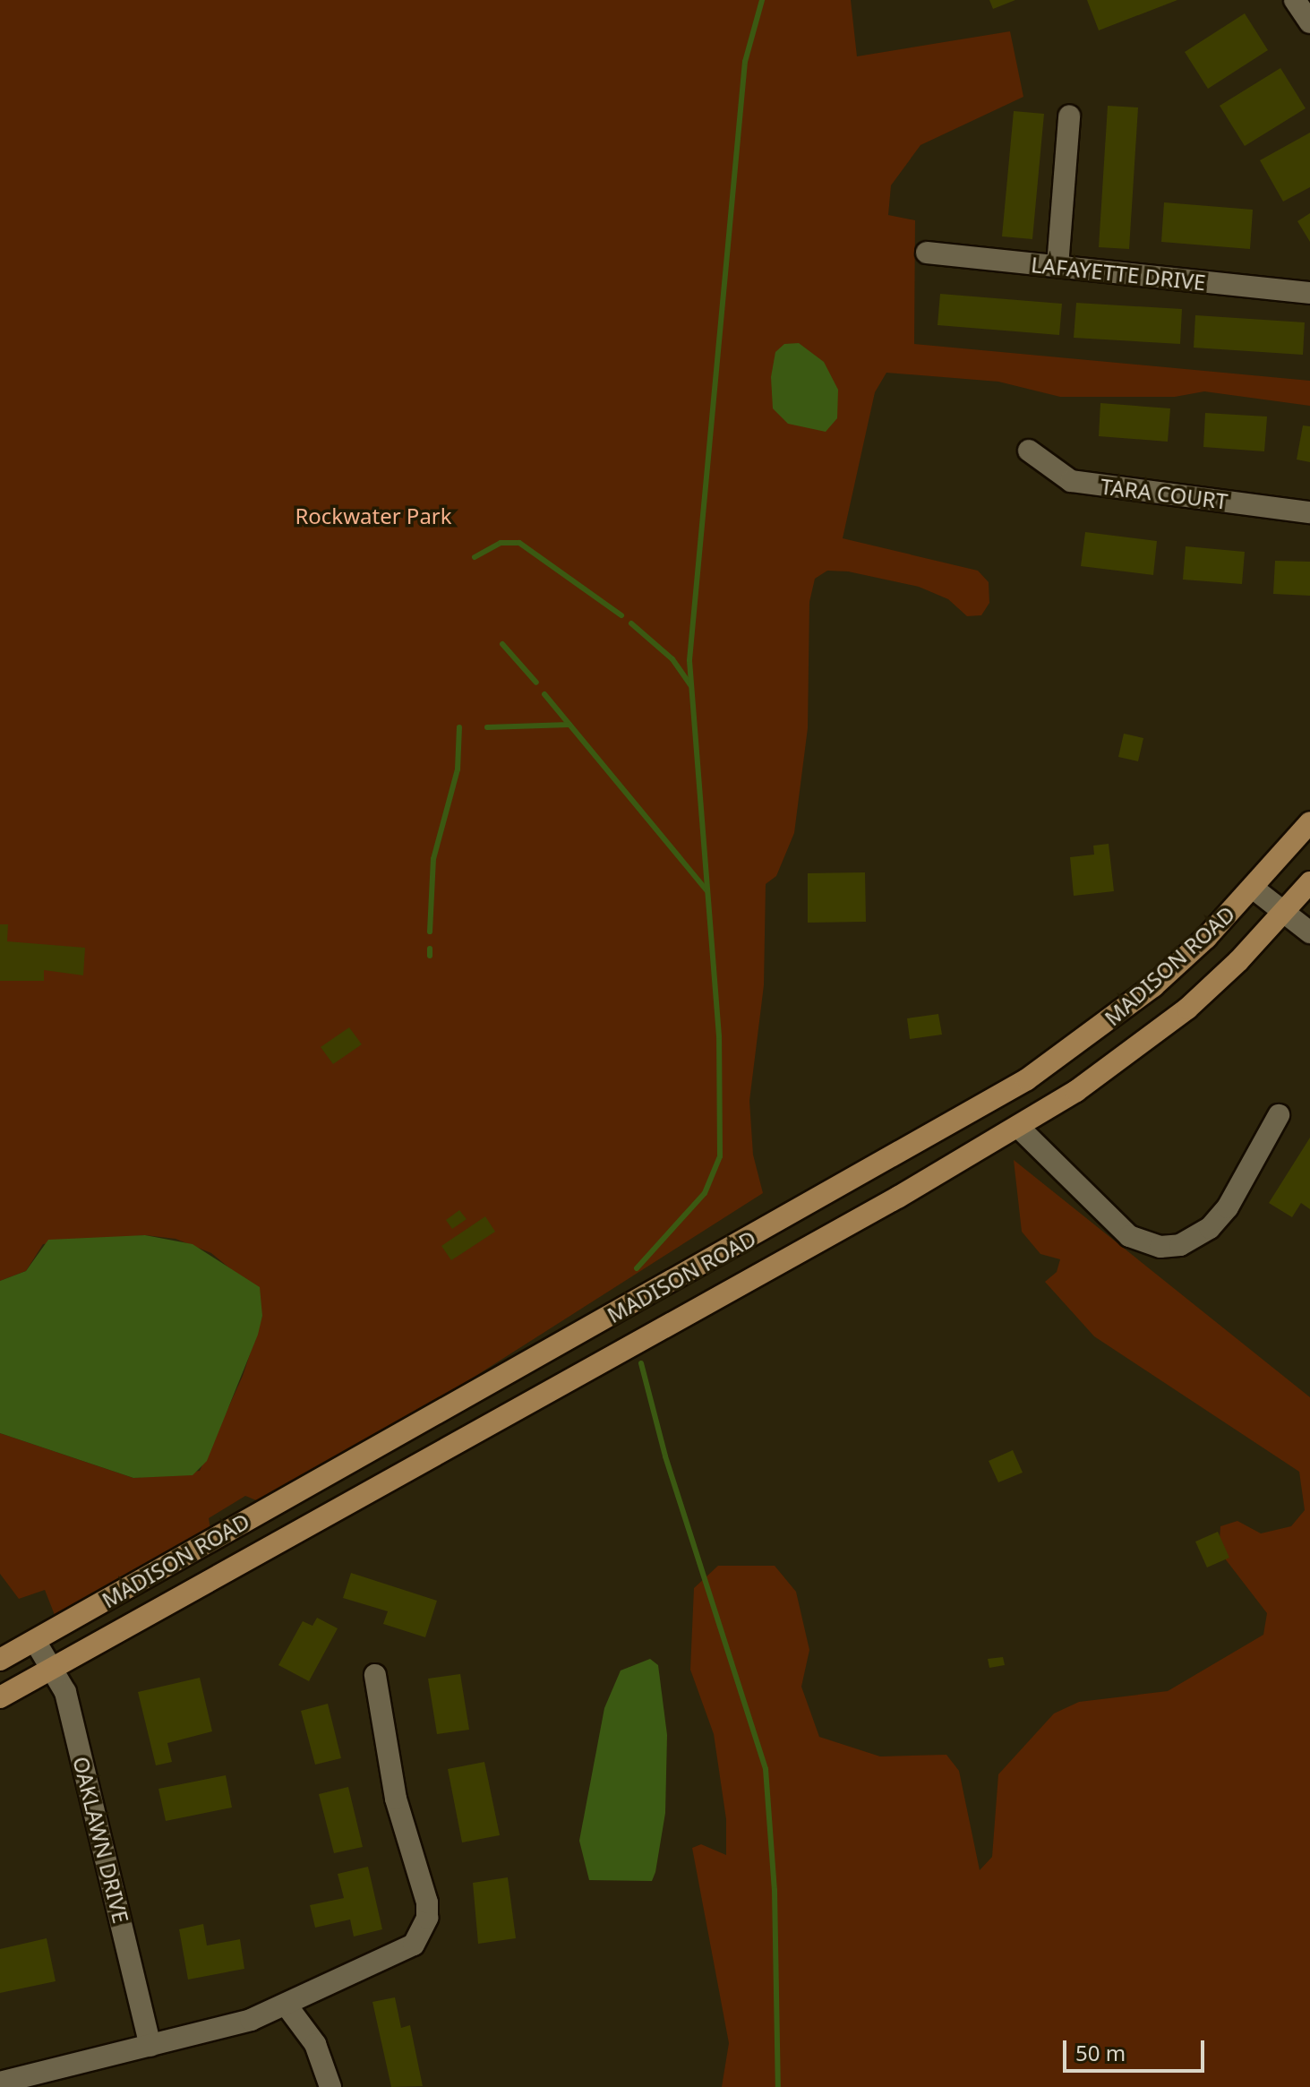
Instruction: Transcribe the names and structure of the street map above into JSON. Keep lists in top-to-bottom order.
{
  "streets": {
    "main road": ["MADISON ROAD"],
    "street": ["LAFAYETTE DRIVE", "TARA COURT", "OAKLAWN DRIVE"]
  },
  "crossings": [
    ["MADISON ROAD", "OAKLAWN DRIVE"]
  ],
  "parks": ["Rockwater Park"],
  "scale_bar": "50 m"
}
